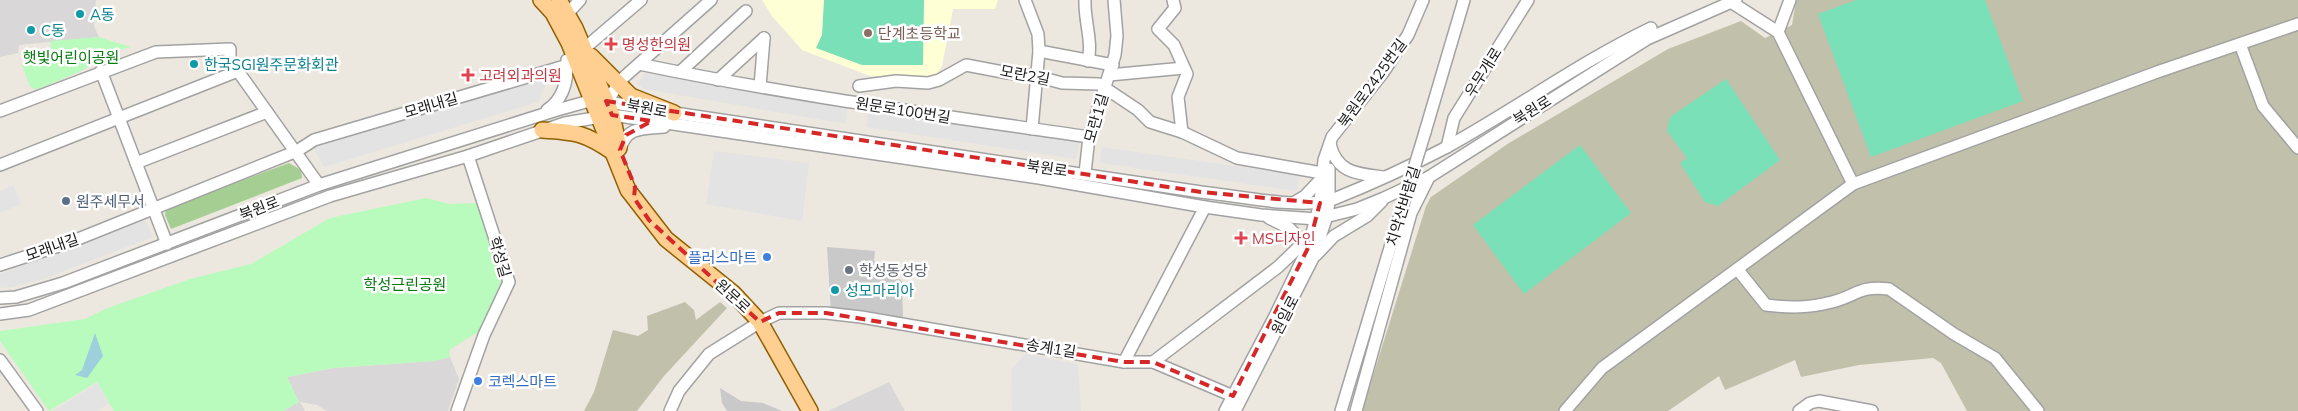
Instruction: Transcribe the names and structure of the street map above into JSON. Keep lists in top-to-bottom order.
{
  "streets": {
    "main road": ["원문로"],
    "street": [
      "우무개로",
      "모란2길",
      "북원로2425번길",
      "모래내길",
      "북원로",
      "원문로100번길",
      "모란1길",
      "치악산바람길",
      "학성길",
      "원일로",
      "송계1길"
    ]
  },
  "crossings": [
    ["우무개로", "북원로"],
    ["모란2길", "북원로2425번길"],
    ["모란2길", "모란1길"],
    ["북원로2425번길", "북원로"],
    ["북원로2425번길", "원일로"],
    ["북원로", "모란1길"],
    ["북원로", "학성길"],
    ["북원로", "원문로"],
    ["북원로", "원일로"],
    ["원문로100번길", "모란1길"],
    ["원문로", "송계1길"]
  ],
  "parks": ["햇빛어린이공원", "학성근린공원"],
  "places": {
    "other": [
      "A동",
      "C동",
      "단계초등학교",
      "한국SGI원주문화회관",
      "원주세무서",
      "플러스마트",
      "학성동성당",
      "성모마리아",
      "코렉스마트"
    ],
    "health": ["명성한의원", "고려외과의원", "MS디자인"]
  }
}
